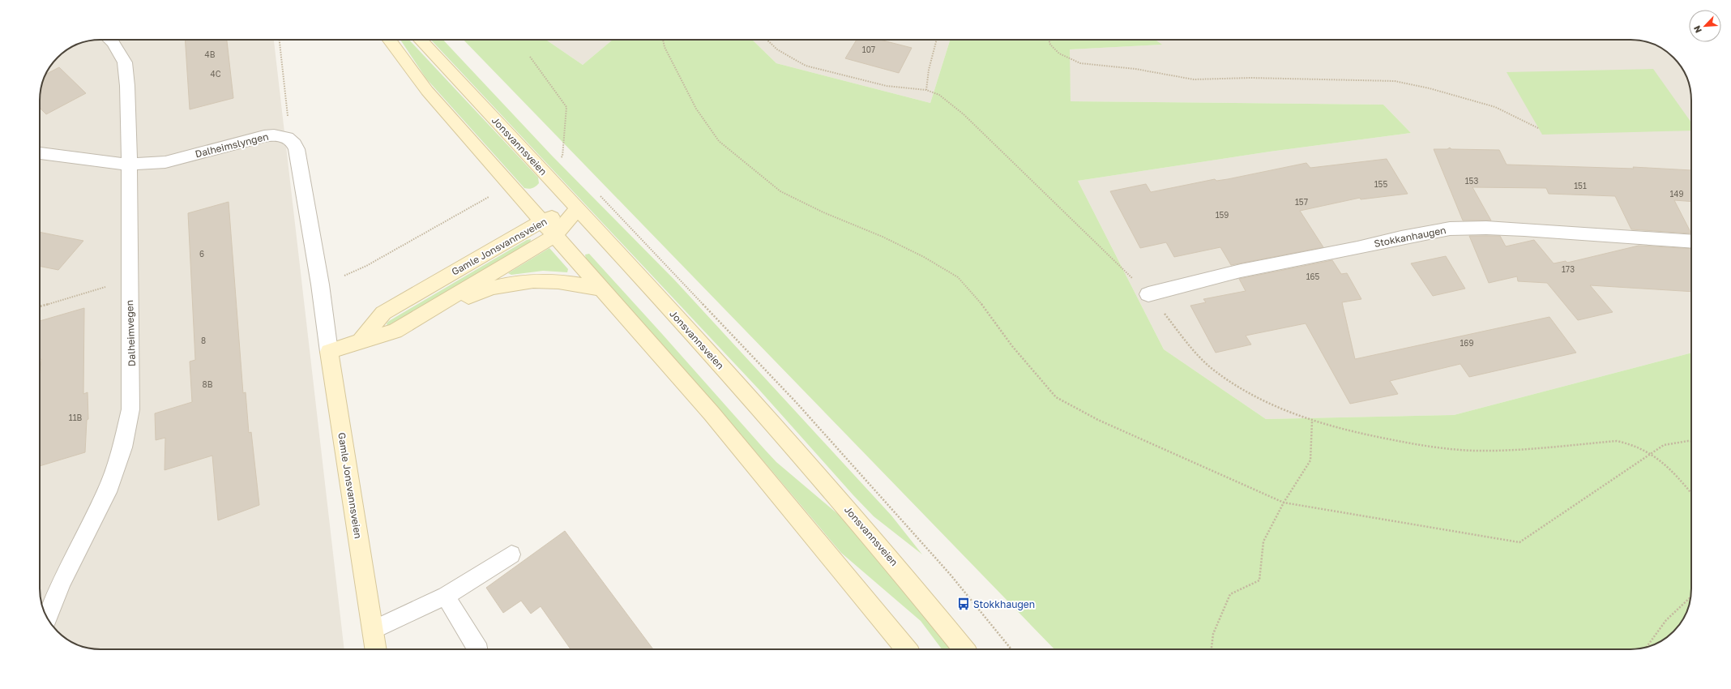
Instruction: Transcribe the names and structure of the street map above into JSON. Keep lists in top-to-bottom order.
{
  "streets": {
    "main road": ["Jonsvannsveien", "Gamle Jonsvannsveien"],
    "street": ["Dalheimslyngen", "Stokkanhaugen", "Dalheimvegen"]
  },
  "crossings": [
    ["Dalheimslyngen", "Dalheimvegen"],
    ["Jonsvannsveien", "Gamle Jonsvannsveien"]
  ],
  "places": {
    "bus stop": ["Stokkhaugen"]
  },
  "house_numbers": [
    "107",
    "4B",
    "4C",
    "153",
    "155",
    "151",
    "149",
    "157",
    "159",
    "6",
    "173",
    "165",
    "8",
    "169",
    "8B",
    "11B"
  ],
  "north": "bottom left"
}
